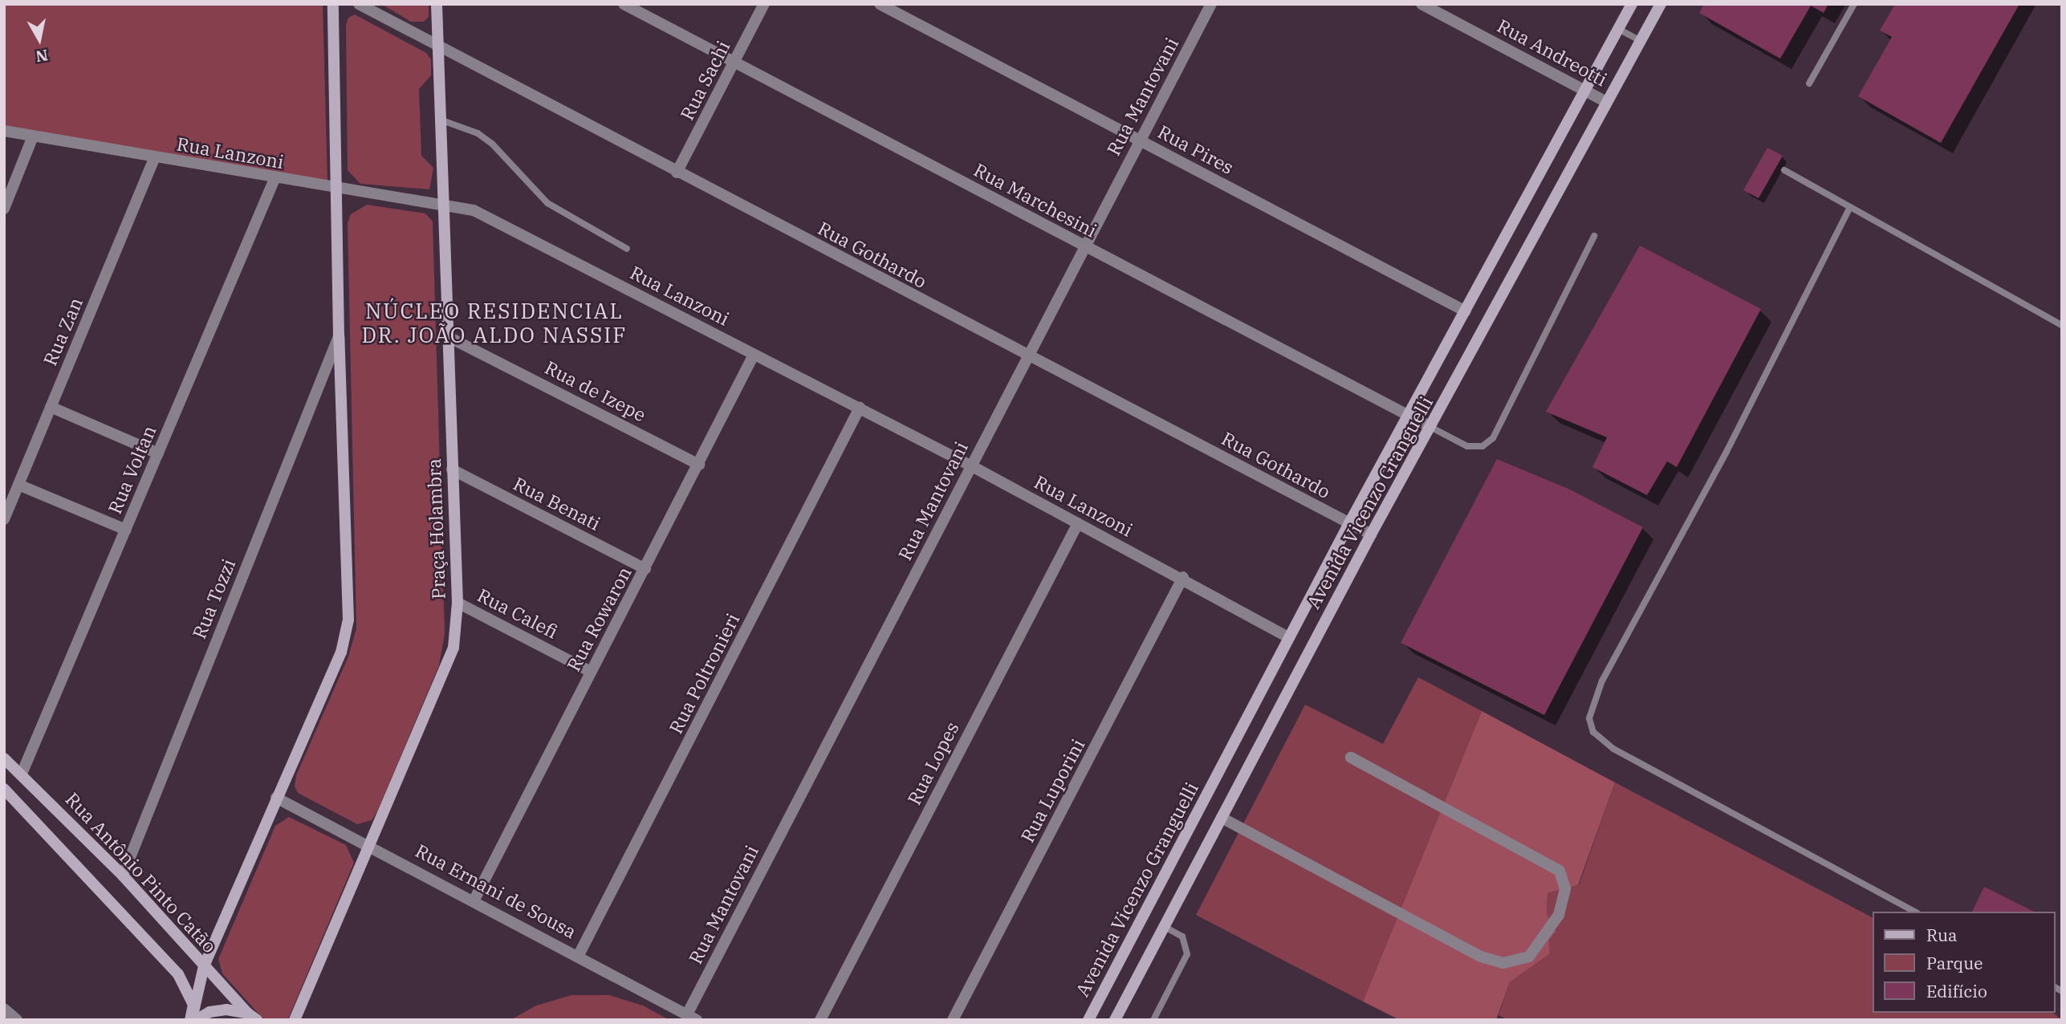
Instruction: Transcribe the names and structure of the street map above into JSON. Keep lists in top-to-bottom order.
{
  "streets": {
    "street": [
      "Rua Andreotti",
      "Rua Sachi",
      "Rua Mantovani",
      "Rua Pires",
      "Rua Lanzoni",
      "Rua Marchesini",
      "Rua Gothardo",
      "Rua Zan",
      "Rua de Izepe",
      "Rua Voltan",
      "Avenida Vicenzo Granguelli",
      "Rua Benati",
      "Praça Holambra",
      "Rua Tozzi",
      "Rua Calefi",
      "Rua Rowaron",
      "Rua Poltronieri",
      "Rua Lopes",
      "Rua Luporini",
      "Rua Antônio Pinto Catão",
      "Rua Ernani de Sousa"
    ]
  },
  "crossings": [
    ["Rua Andreotti", "Avenida Vicenzo Granguelli"],
    ["Rua Sachi", "Rua Marchesini"],
    ["Rua Sachi", "Rua Gothardo"],
    ["Rua Mantovani", "Rua Pires"],
    ["Rua Mantovani", "Rua Lanzoni"],
    ["Rua Mantovani", "Rua Marchesini"],
    ["Rua Mantovani", "Rua Gothardo"],
    ["Rua Mantovani", "Rua Ernani de Sousa"],
    ["Rua Pires", "Avenida Vicenzo Granguelli"],
    ["Rua Lanzoni", "Rua Zan"],
    ["Rua Lanzoni", "Rua Voltan"],
    ["Rua Lanzoni", "Avenida Vicenzo Granguelli"],
    ["Rua Lanzoni", "Praça Holambra"],
    ["Rua Lanzoni", "Rua Rowaron"],
    ["Rua Lanzoni", "Rua Poltronieri"],
    ["Rua Lanzoni", "Rua Lopes"],
    ["Rua Lanzoni", "Rua Luporini"],
    ["Rua Marchesini", "Avenida Vicenzo Granguelli"],
    ["Rua Gothardo", "Avenida Vicenzo Granguelli"],
    ["Rua Gothardo", "Praça Holambra"],
    ["Rua de Izepe", "Praça Holambra"],
    ["Rua de Izepe", "Rua Rowaron"],
    ["Rua Voltan", "Rua Antônio Pinto Catão"],
    ["Rua Benati", "Praça Holambra"],
    ["Rua Benati", "Rua Rowaron"],
    ["Praça Holambra", "Rua Calefi"],
    ["Praça Holambra", "Rua Ernani de Sousa"],
    ["Rua Tozzi", "Rua Antônio Pinto Catão"],
    ["Rua Calefi", "Rua Rowaron"],
    ["Rua Rowaron", "Rua Ernani de Sousa"],
    ["Rua Poltronieri", "Rua Ernani de Sousa"]
  ],
  "districts": ["NÚCLEO RESIDENCIAL DR. JOÃO ALDO NASSIF"],
  "legend": ["Rua", "Parque", "Edifício"],
  "north": "bottom"
}
